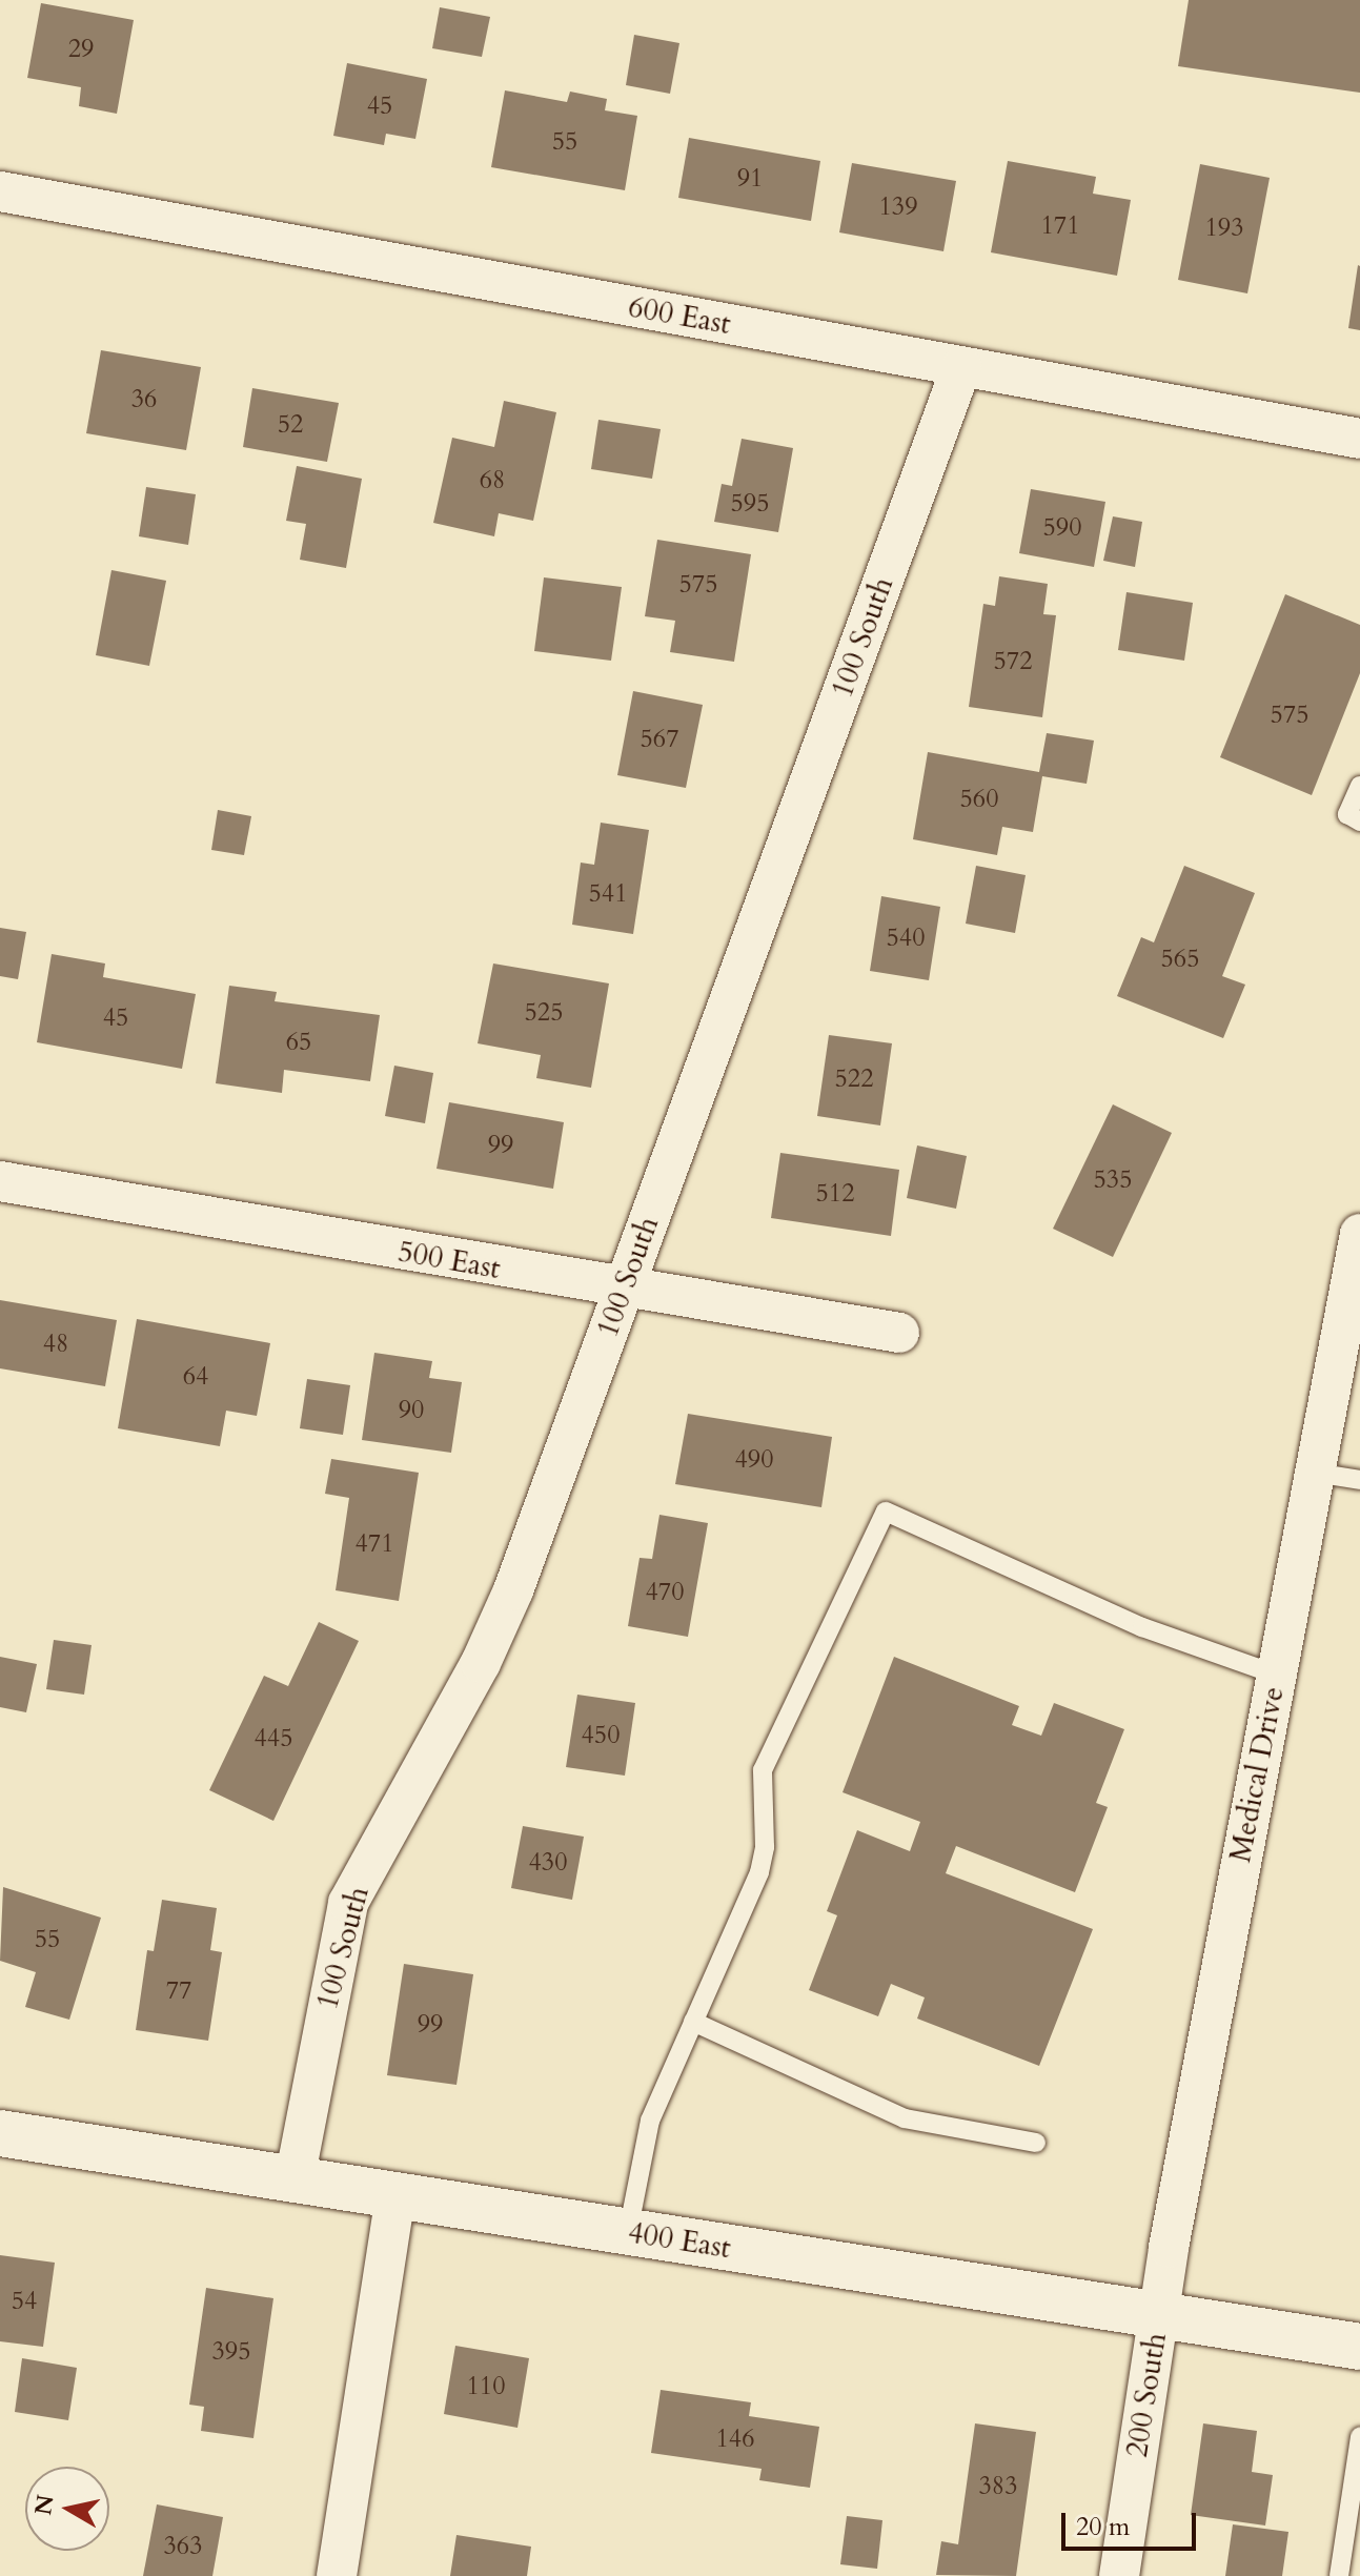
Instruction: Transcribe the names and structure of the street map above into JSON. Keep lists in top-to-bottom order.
{
  "streets": {
    "main road": ["400 East"],
    "street": [
      "600 East",
      "100 South",
      "500 East",
      "Medical Drive",
      "200 South"
    ]
  },
  "crossings": [
    ["600 East", "100 South"],
    ["100 South", "500 East"],
    ["100 South", "400 East"],
    ["Medical Drive", "400 East"],
    ["Medical Drive", "200 South"],
    ["400 East", "200 South"]
  ],
  "house_numbers": [
    "29",
    "45",
    "55",
    "91",
    "139",
    "171",
    "193",
    "36",
    "52",
    "68",
    "595",
    "590",
    "575",
    "572",
    "575",
    "567",
    "560",
    "541",
    "540",
    "565",
    "525",
    "45",
    "65",
    "522",
    "99",
    "535",
    "512",
    "48",
    "64",
    "90",
    "490",
    "471",
    "470",
    "450",
    "445",
    "430",
    "55",
    "77",
    "99",
    "54",
    "395",
    "110",
    "146",
    "383",
    "363"
  ],
  "scale_bar": "20 m",
  "north": "left"
}
